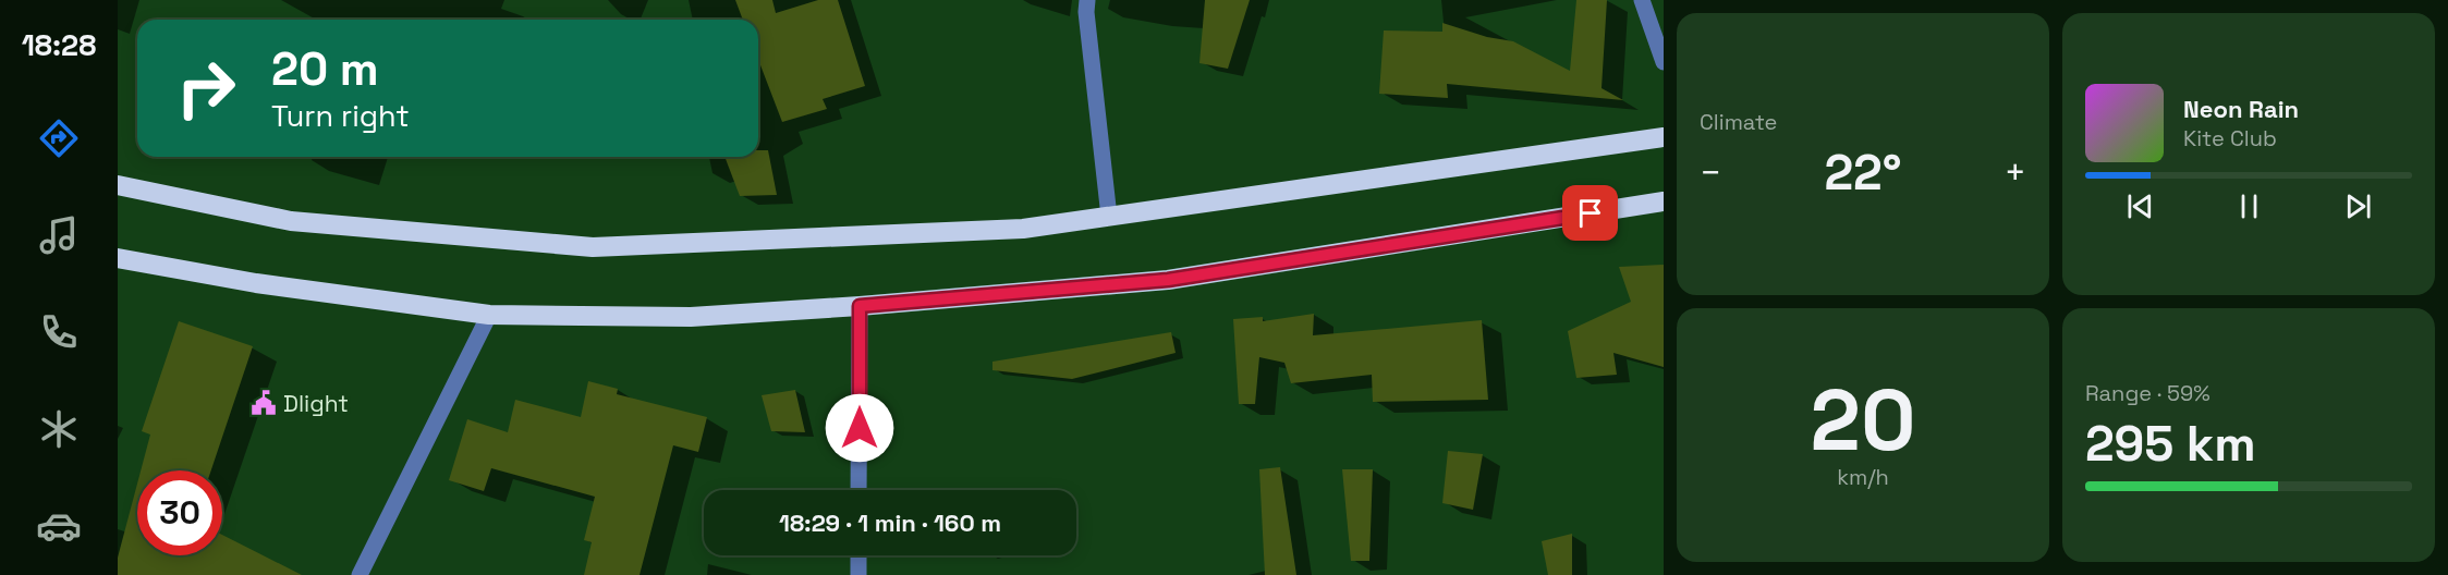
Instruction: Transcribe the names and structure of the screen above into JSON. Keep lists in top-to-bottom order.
{
  "places": {
    "public building": ["Dlight"]
  },
  "page": {
    "tabs": "18:28",
    "tile": [
      "Climate",
      ["20", "km/h"],
      ["Range · 59%", "295 km"]
    ],
    "turn": ["20 m", "Turn right"],
    "song": ["Neon Rain", "Kite Club"],
    "heat": ["−", "22°", "+"],
    "limit": "30",
    "trip": "18:29 · 1 min · 160 m"
  }
}
